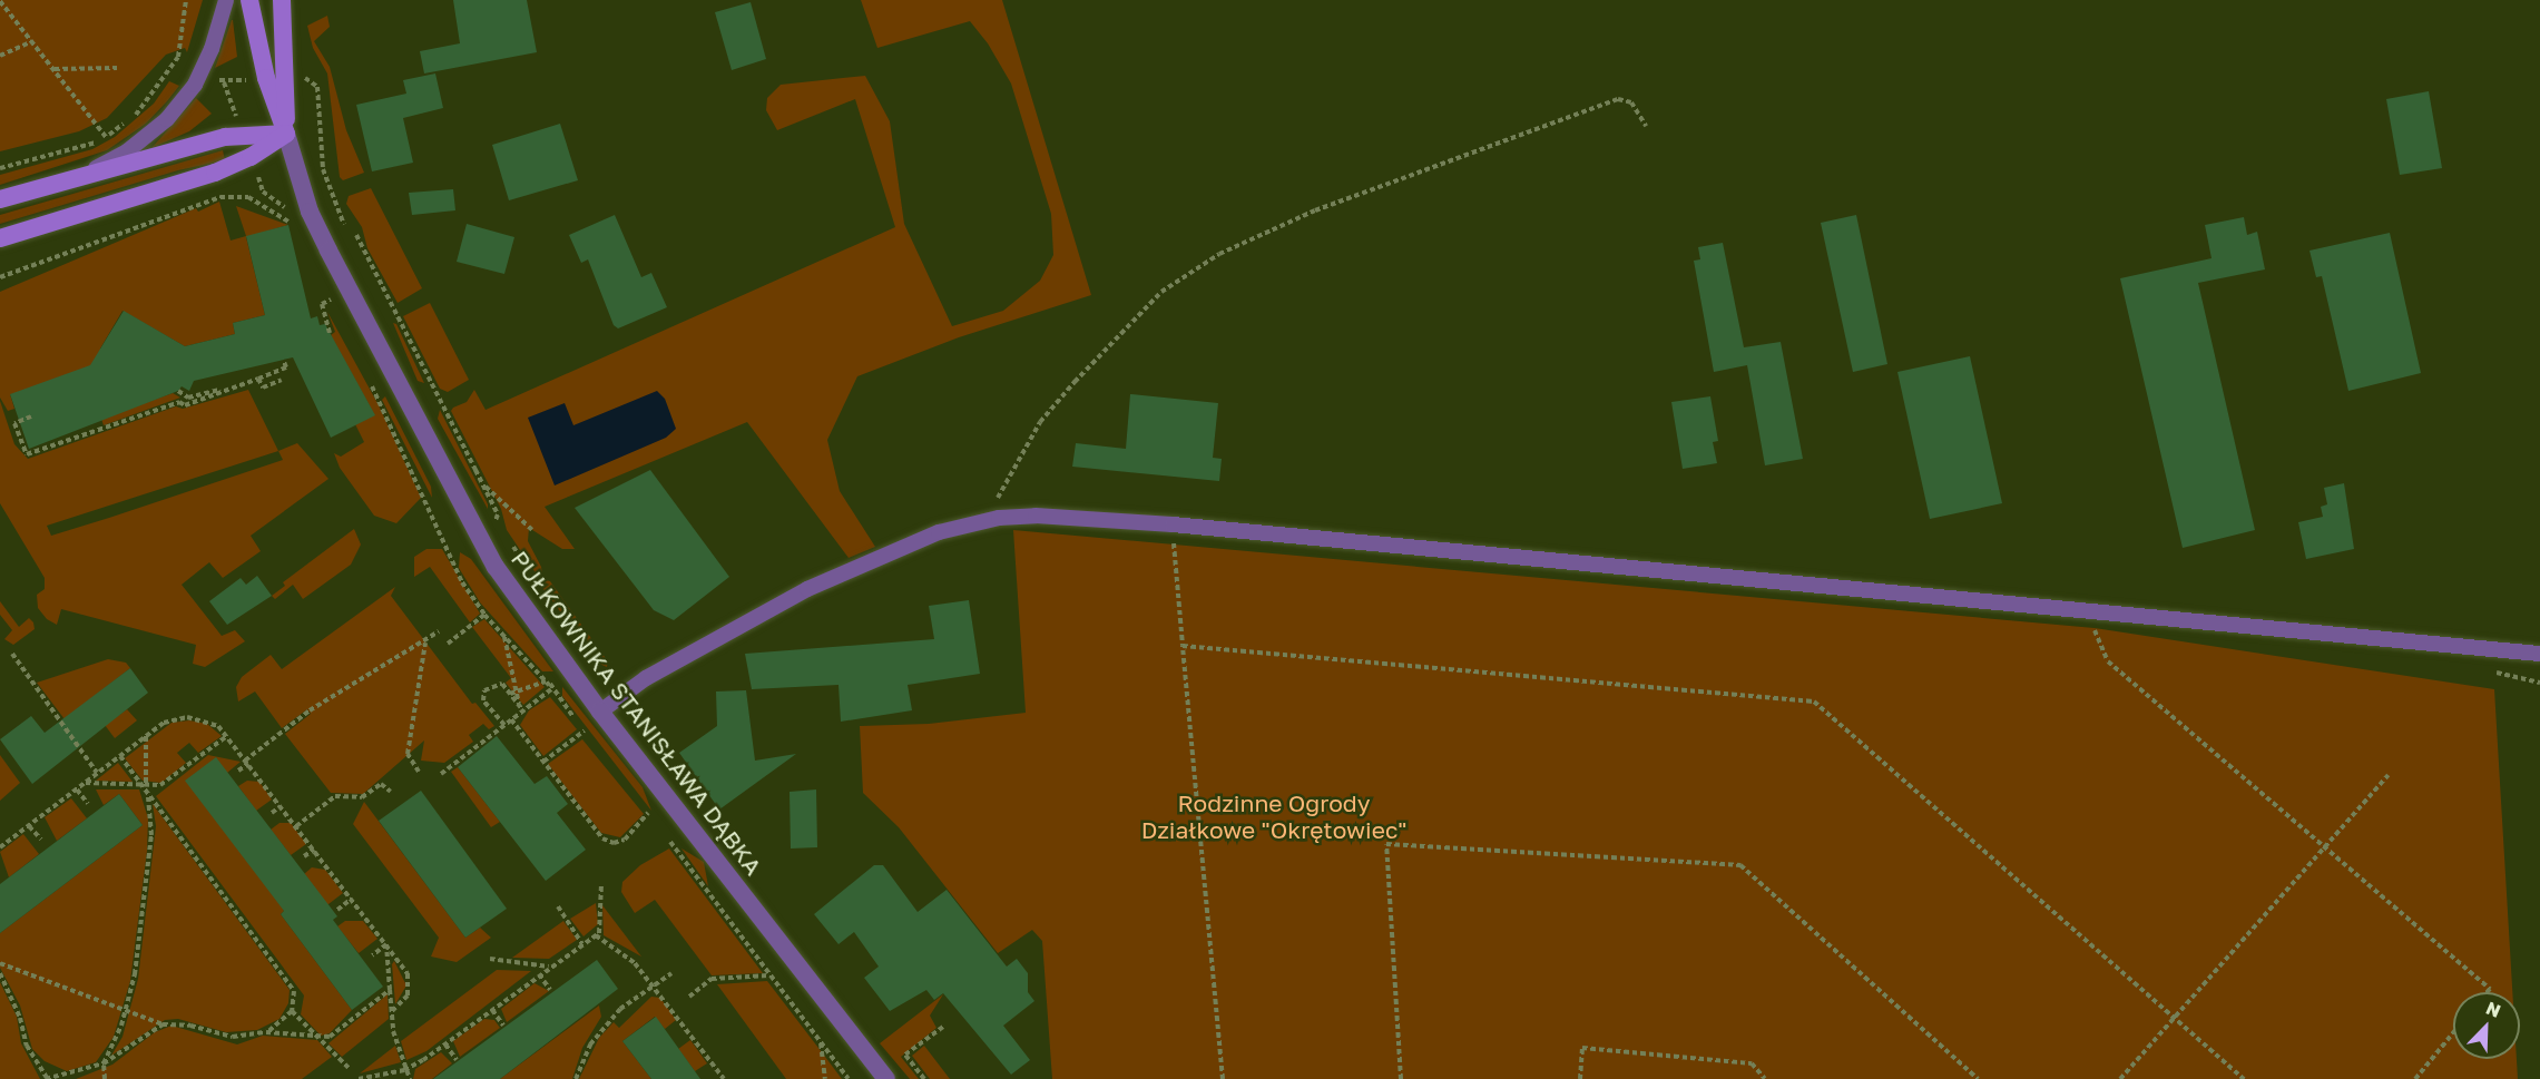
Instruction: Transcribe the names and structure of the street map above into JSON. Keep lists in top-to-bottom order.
{
  "streets": {
    "main road": ["PUŁKOWNIKA STANISŁAWA DĄBKA"]
  },
  "parks": ["Rodzinne Ogrody Działkowe \"Okrętowiec\""],
  "north": "top right"
}
